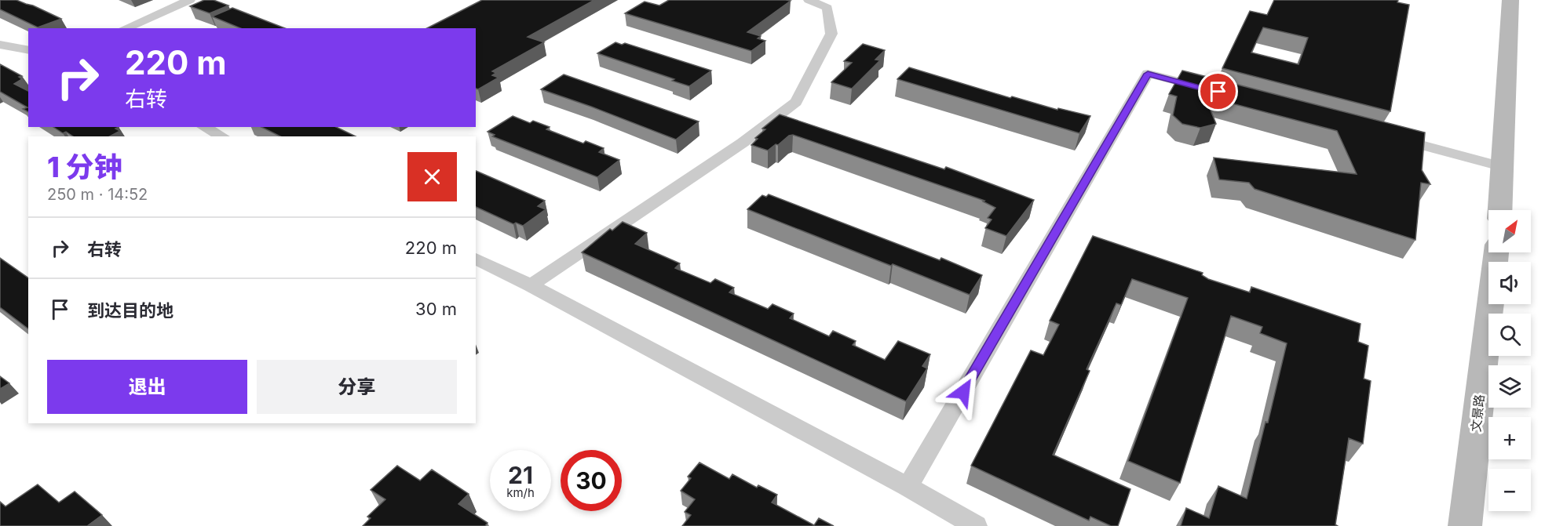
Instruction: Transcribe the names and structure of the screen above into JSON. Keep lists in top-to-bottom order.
{
  "streets": {
    "main road": ["文景路"]
  },
  "north": "top right",
  "page": {
    "turn": ["220 m", "右转"],
    "heading": ["1 分钟", "250 m · 14:52"],
    "map_buttons": ["+", "−"],
    "list": [
      {
        "name": "右转",
        "value": "220 m"
      },
      {
        "name": "到达目的地",
        "value": "30 m"
      }
    ],
    "buttons": ["退出", "分享"],
    "speed": "21 km/h",
    "limit": "30"
  }
}
